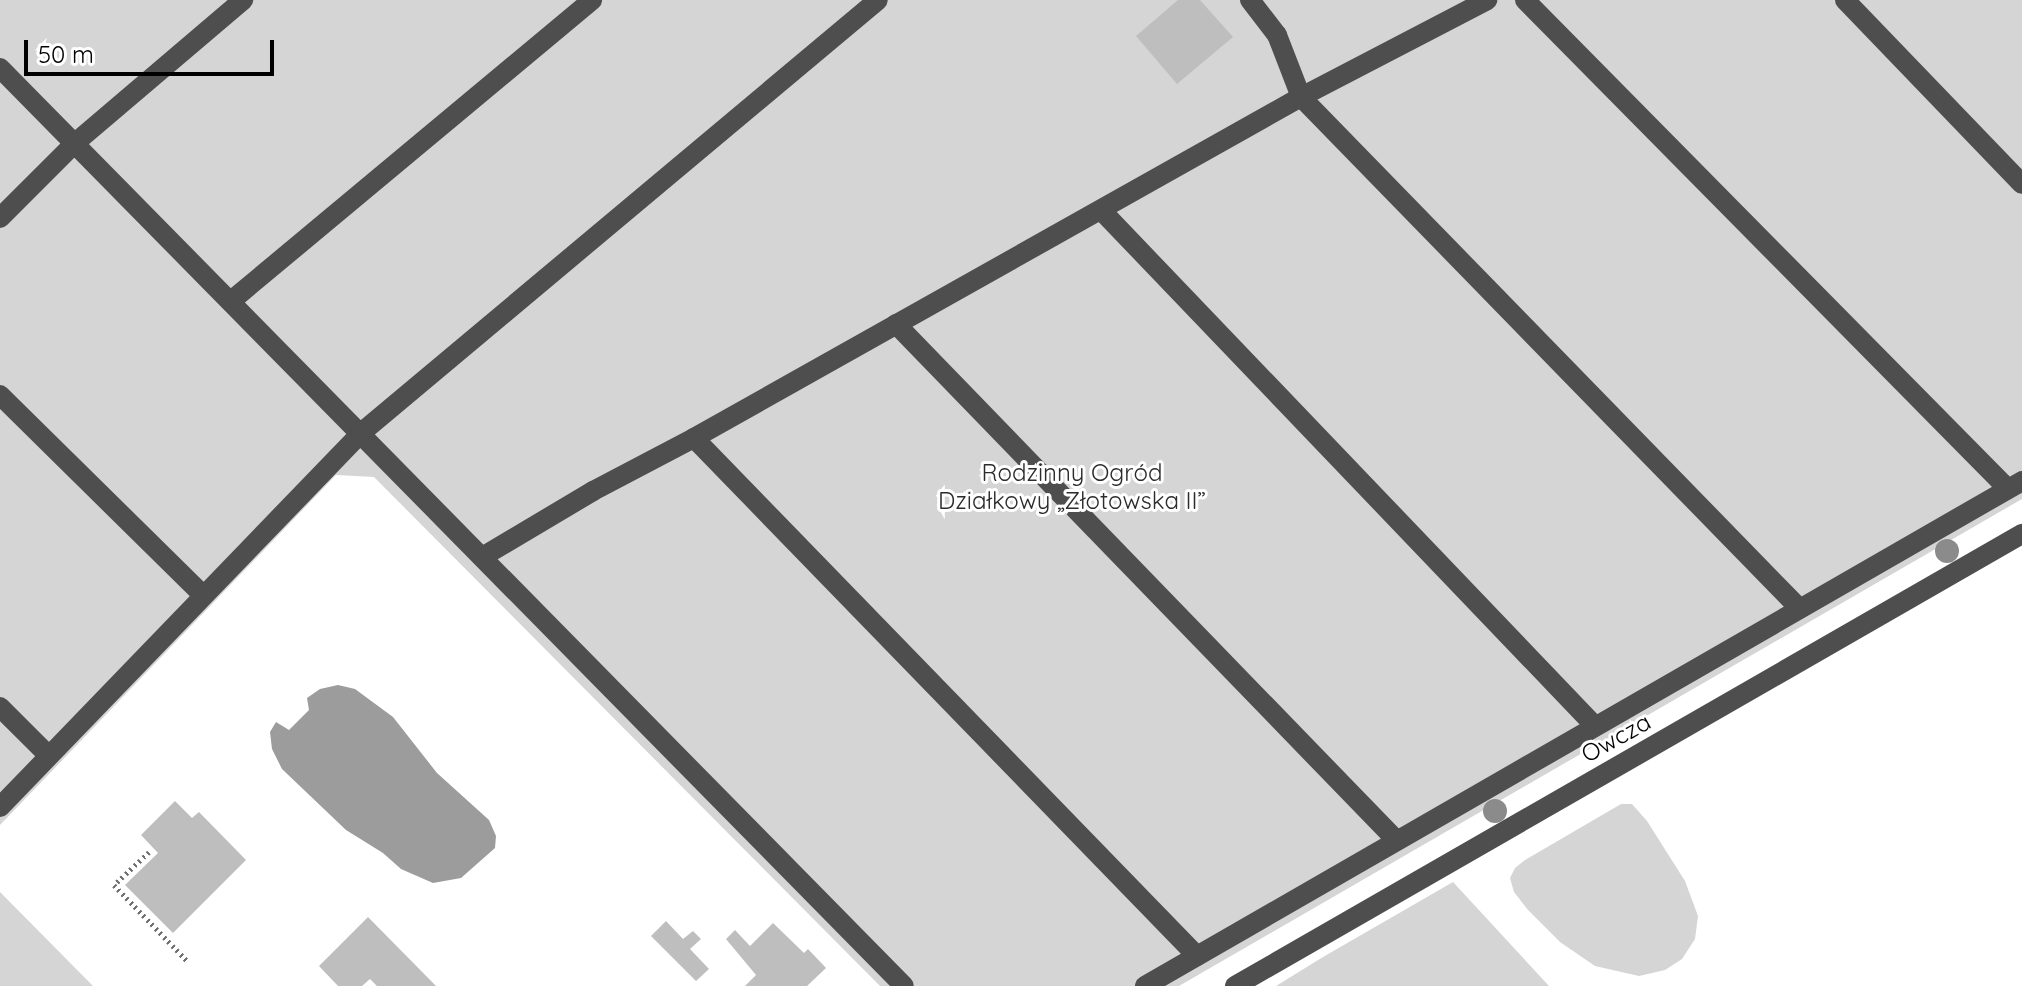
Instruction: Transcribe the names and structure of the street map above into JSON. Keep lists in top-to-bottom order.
{
  "streets": {
    "street": ["Owcza"]
  },
  "parks": ["Rodzinny Ogród Działkowy „Złotowska II”"],
  "scale_bar": "50 m"
}
